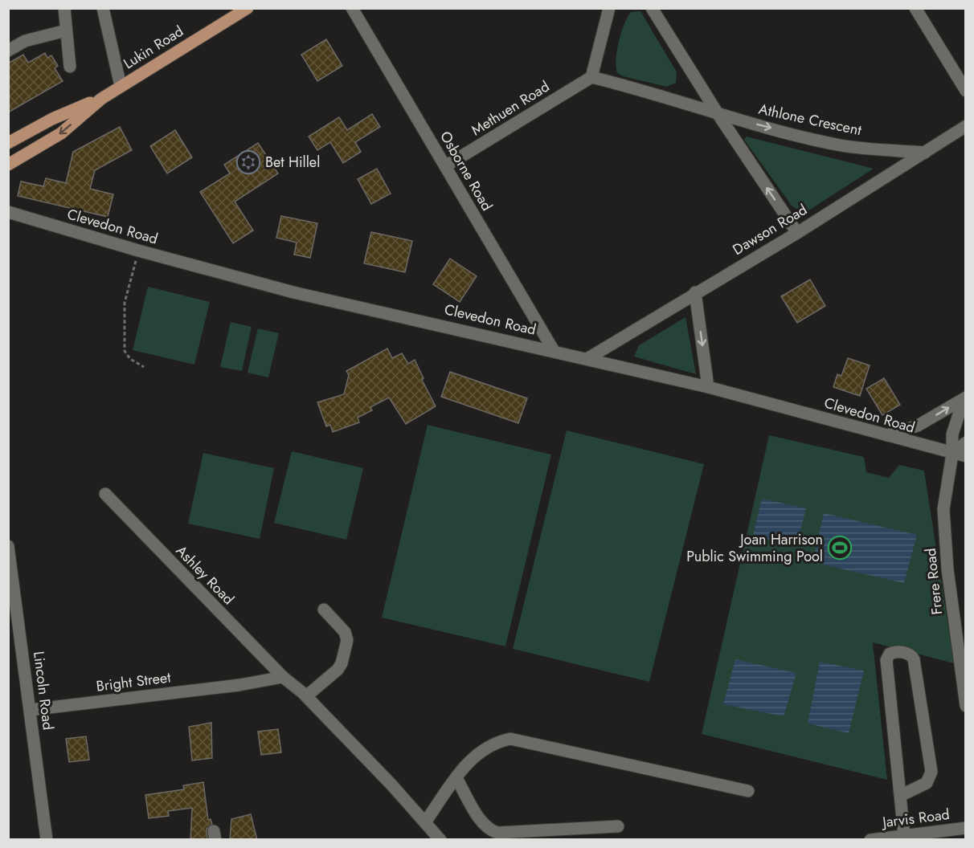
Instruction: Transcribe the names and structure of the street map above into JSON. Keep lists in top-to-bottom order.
{
  "streets": {
    "main road": ["Lukin Road"],
    "street": [
      "Methuen Road",
      "Athlone Crescent",
      "Osborne Road",
      "Clevedon Road",
      "Dawson Road",
      "Ashley Road",
      "Frere Road",
      "Bright Street",
      "Lincoln Road",
      "Jarvis Road"
    ]
  },
  "crossings": [
    ["Methuen Road", "Osborne Road"],
    ["Athlone Crescent", "Dawson Road"],
    ["Osborne Road", "Clevedon Road"],
    ["Clevedon Road", "Dawson Road"],
    ["Clevedon Road", "Frere Road"],
    ["Ashley Road", "Bright Street"],
    ["Bright Street", "Lincoln Road"]
  ],
  "one_way": ["Athlone Crescent"],
  "places": {
    "synagogue": ["Bet Hillel"],
    "sports": ["Joan Harrison Public Swimming Pool"]
  }
}
